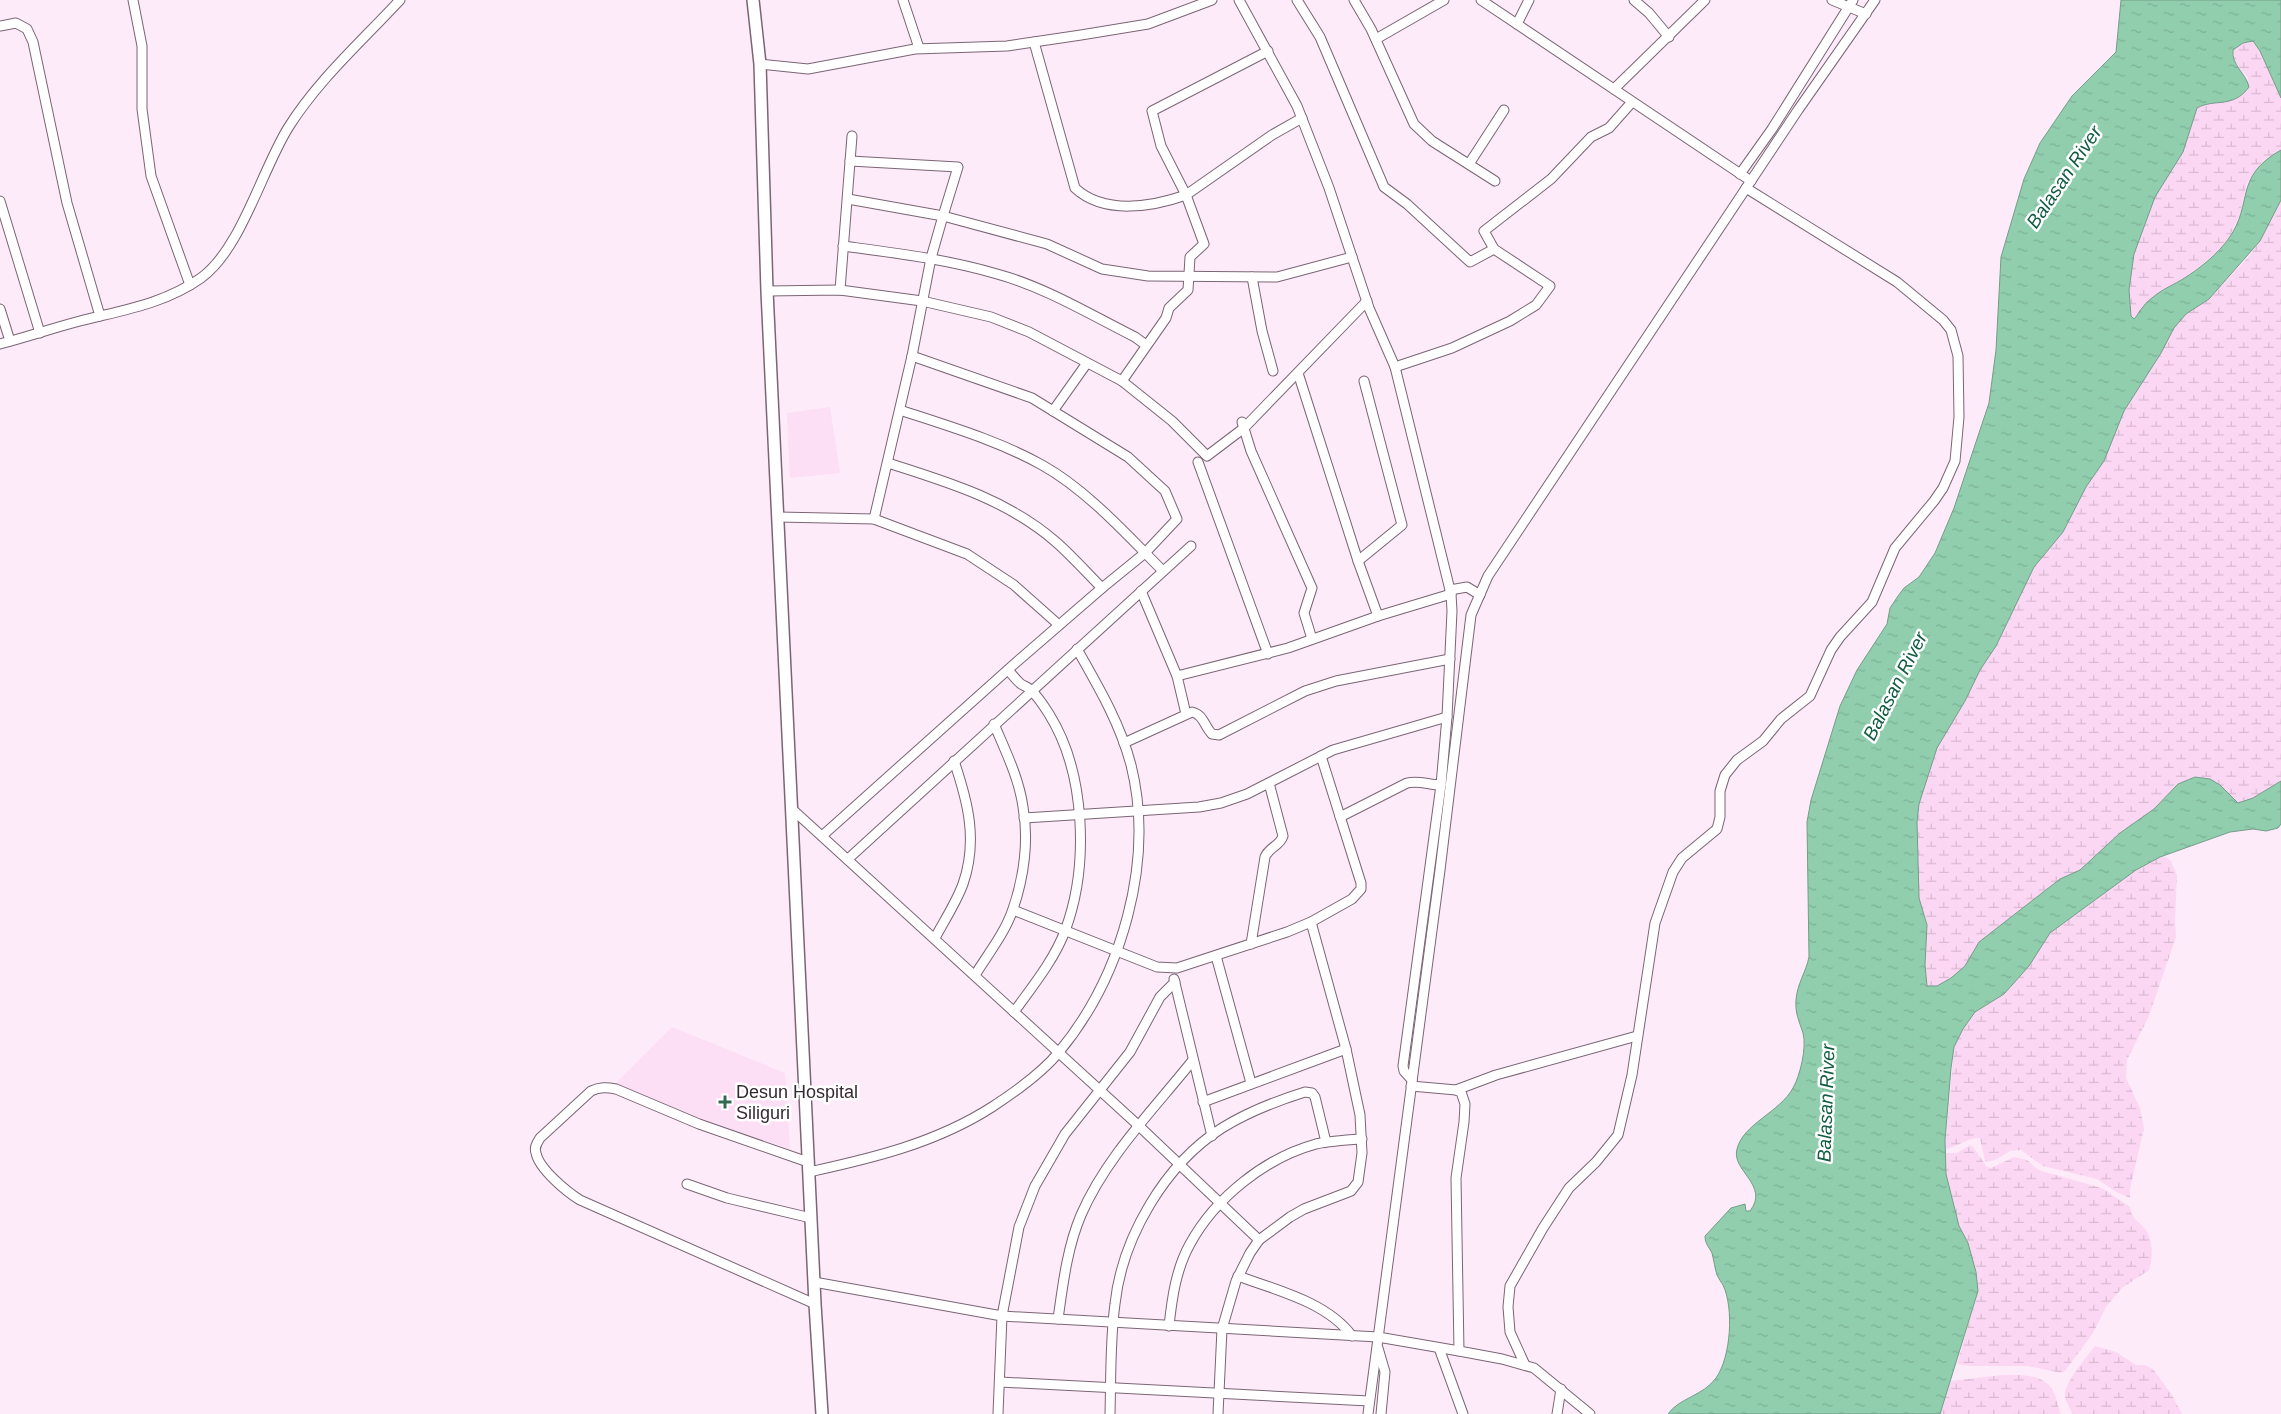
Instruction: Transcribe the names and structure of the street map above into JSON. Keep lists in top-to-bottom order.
{
  "water": ["Balasan River"],
  "places": {
    "health": ["Desun Hospital Siliguri"]
  }
}
